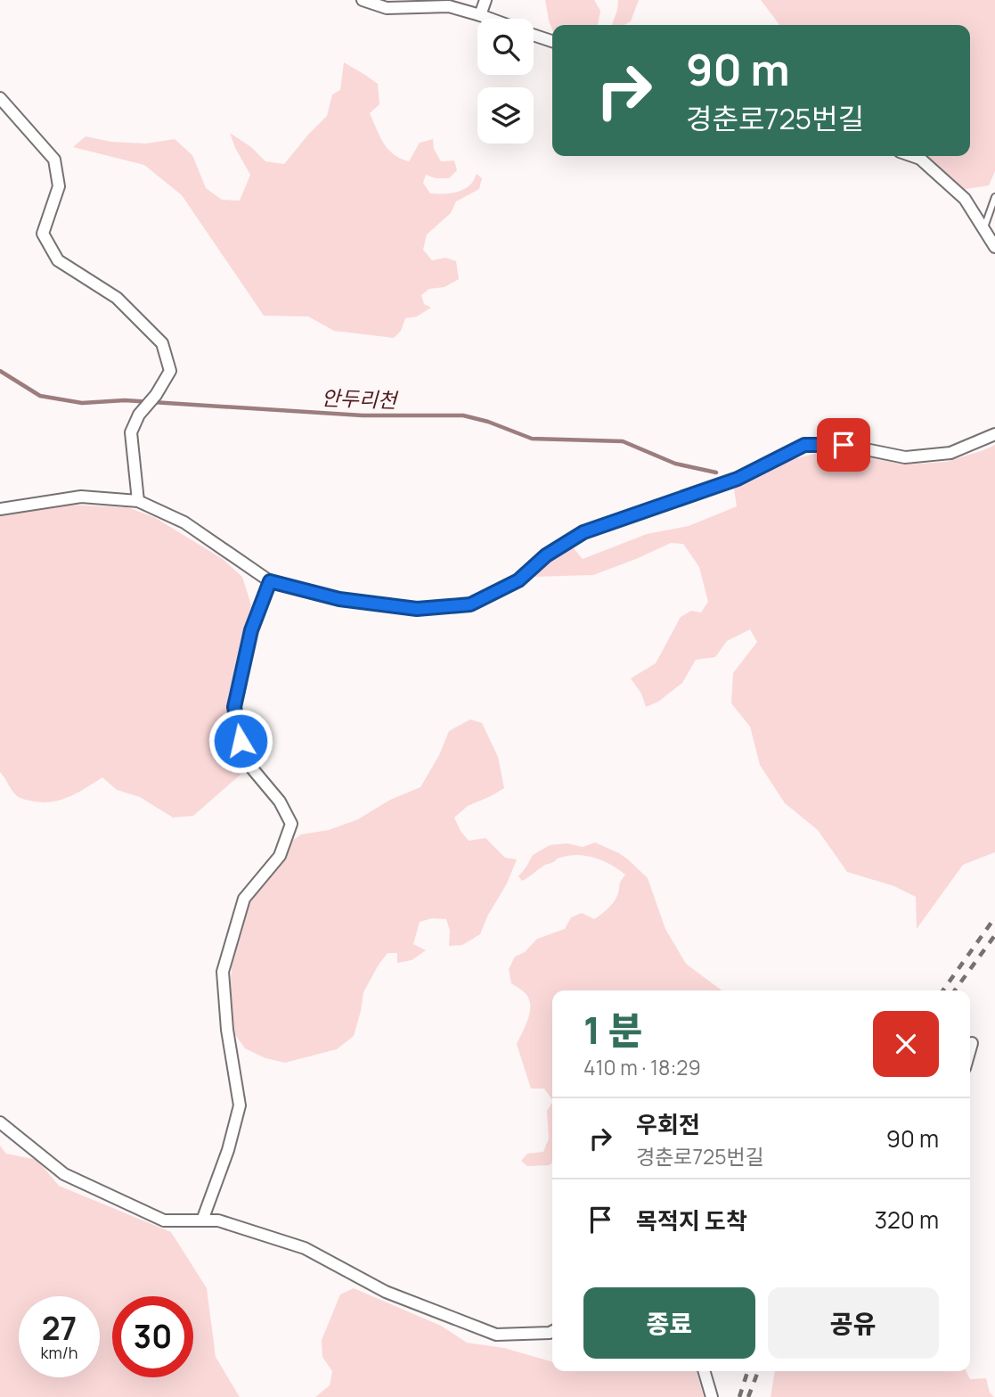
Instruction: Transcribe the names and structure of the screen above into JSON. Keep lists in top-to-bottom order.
{
  "water": ["안두리천"],
  "page": {
    "turn": ["90 m", "경춘로725번길"],
    "heading": ["1 분", "410 m · 18:29"],
    "list": [
      {
        "name": "우회전",
        "note": "경춘로725번길",
        "value": "90 m"
      },
      {
        "name": "목적지 도착",
        "value": "320 m"
      }
    ],
    "buttons": ["종료", "공유"],
    "speed": "27 km/h",
    "limit": "30"
  }
}
